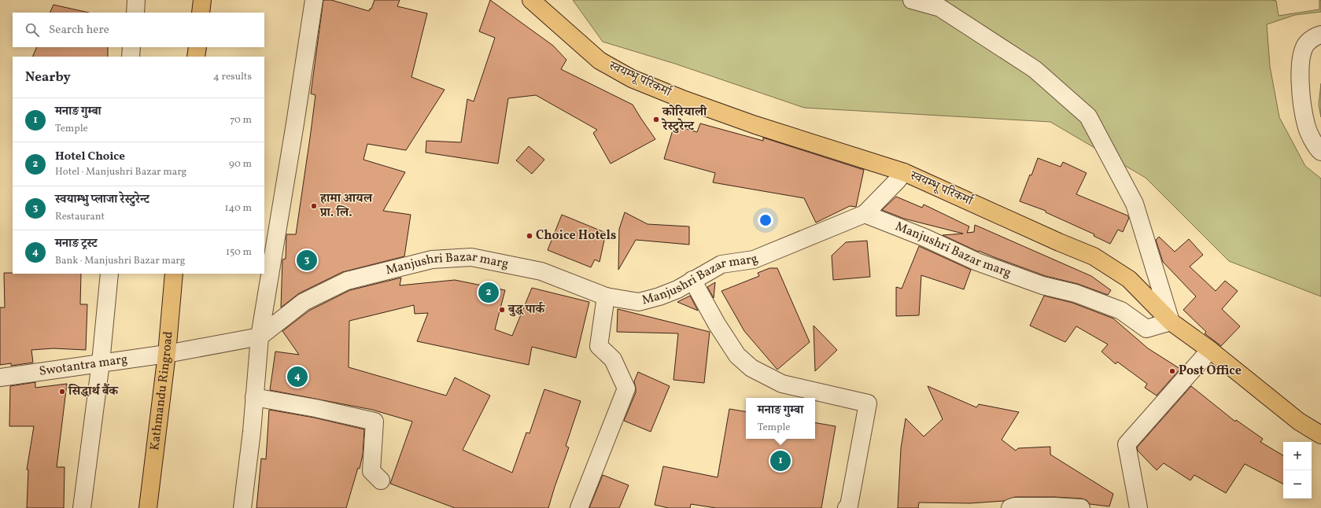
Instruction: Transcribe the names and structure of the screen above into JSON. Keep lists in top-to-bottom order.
{
  "streets": {
    "main road": ["स्वयम्भू परिकर्मा", "Kathmandu Ringroad"],
    "street": ["Manjushri Bazar marg", "Swotantra marg"]
  },
  "crossings": [
    ["स्वयम्भू परिकर्मा", "Manjushri Bazar marg"],
    ["Manjushri Bazar marg", "Swotantra marg"],
    ["Manjushri Bazar marg", "Kathmandu Ringroad"],
    ["Swotantra marg", "Kathmandu Ringroad"]
  ],
  "places": [
    "कोरियाली रेस्टुरेन्ट",
    "हामा आयल प्रा. लि.",
    "Choice Hotels",
    "बुद्ध पार्क",
    "Post Office",
    "सिद्धार्थ बैंक"
  ],
  "page": {
    "search": "Search here",
    "heading": ["Nearby", "4 results"],
    "list": [
      {
        "mark": "1",
        "name": "मनाङ गुम्बा",
        "note": "Temple",
        "value": "70 m"
      },
      {
        "mark": "2",
        "name": "Hotel Choice",
        "note": "Hotel · Manjushri Bazar marg",
        "value": "90 m"
      },
      {
        "mark": "3",
        "name": "स्वयाम्भु प्लाजा रेस्टुरेन्ट",
        "note": "Restaurant",
        "value": "140 m"
      },
      {
        "mark": "4",
        "name": "मनाङ ट्रस्ट",
        "note": "Bank · Manjushri Bazar marg",
        "value": "150 m"
      }
    ],
    "pins": [
      "3",
      "2",
      "4",
      "1"
    ],
    "popup": ["मनाङ गुम्बा", "Temple"],
    "map_buttons": ["+", "−"]
  }
}
